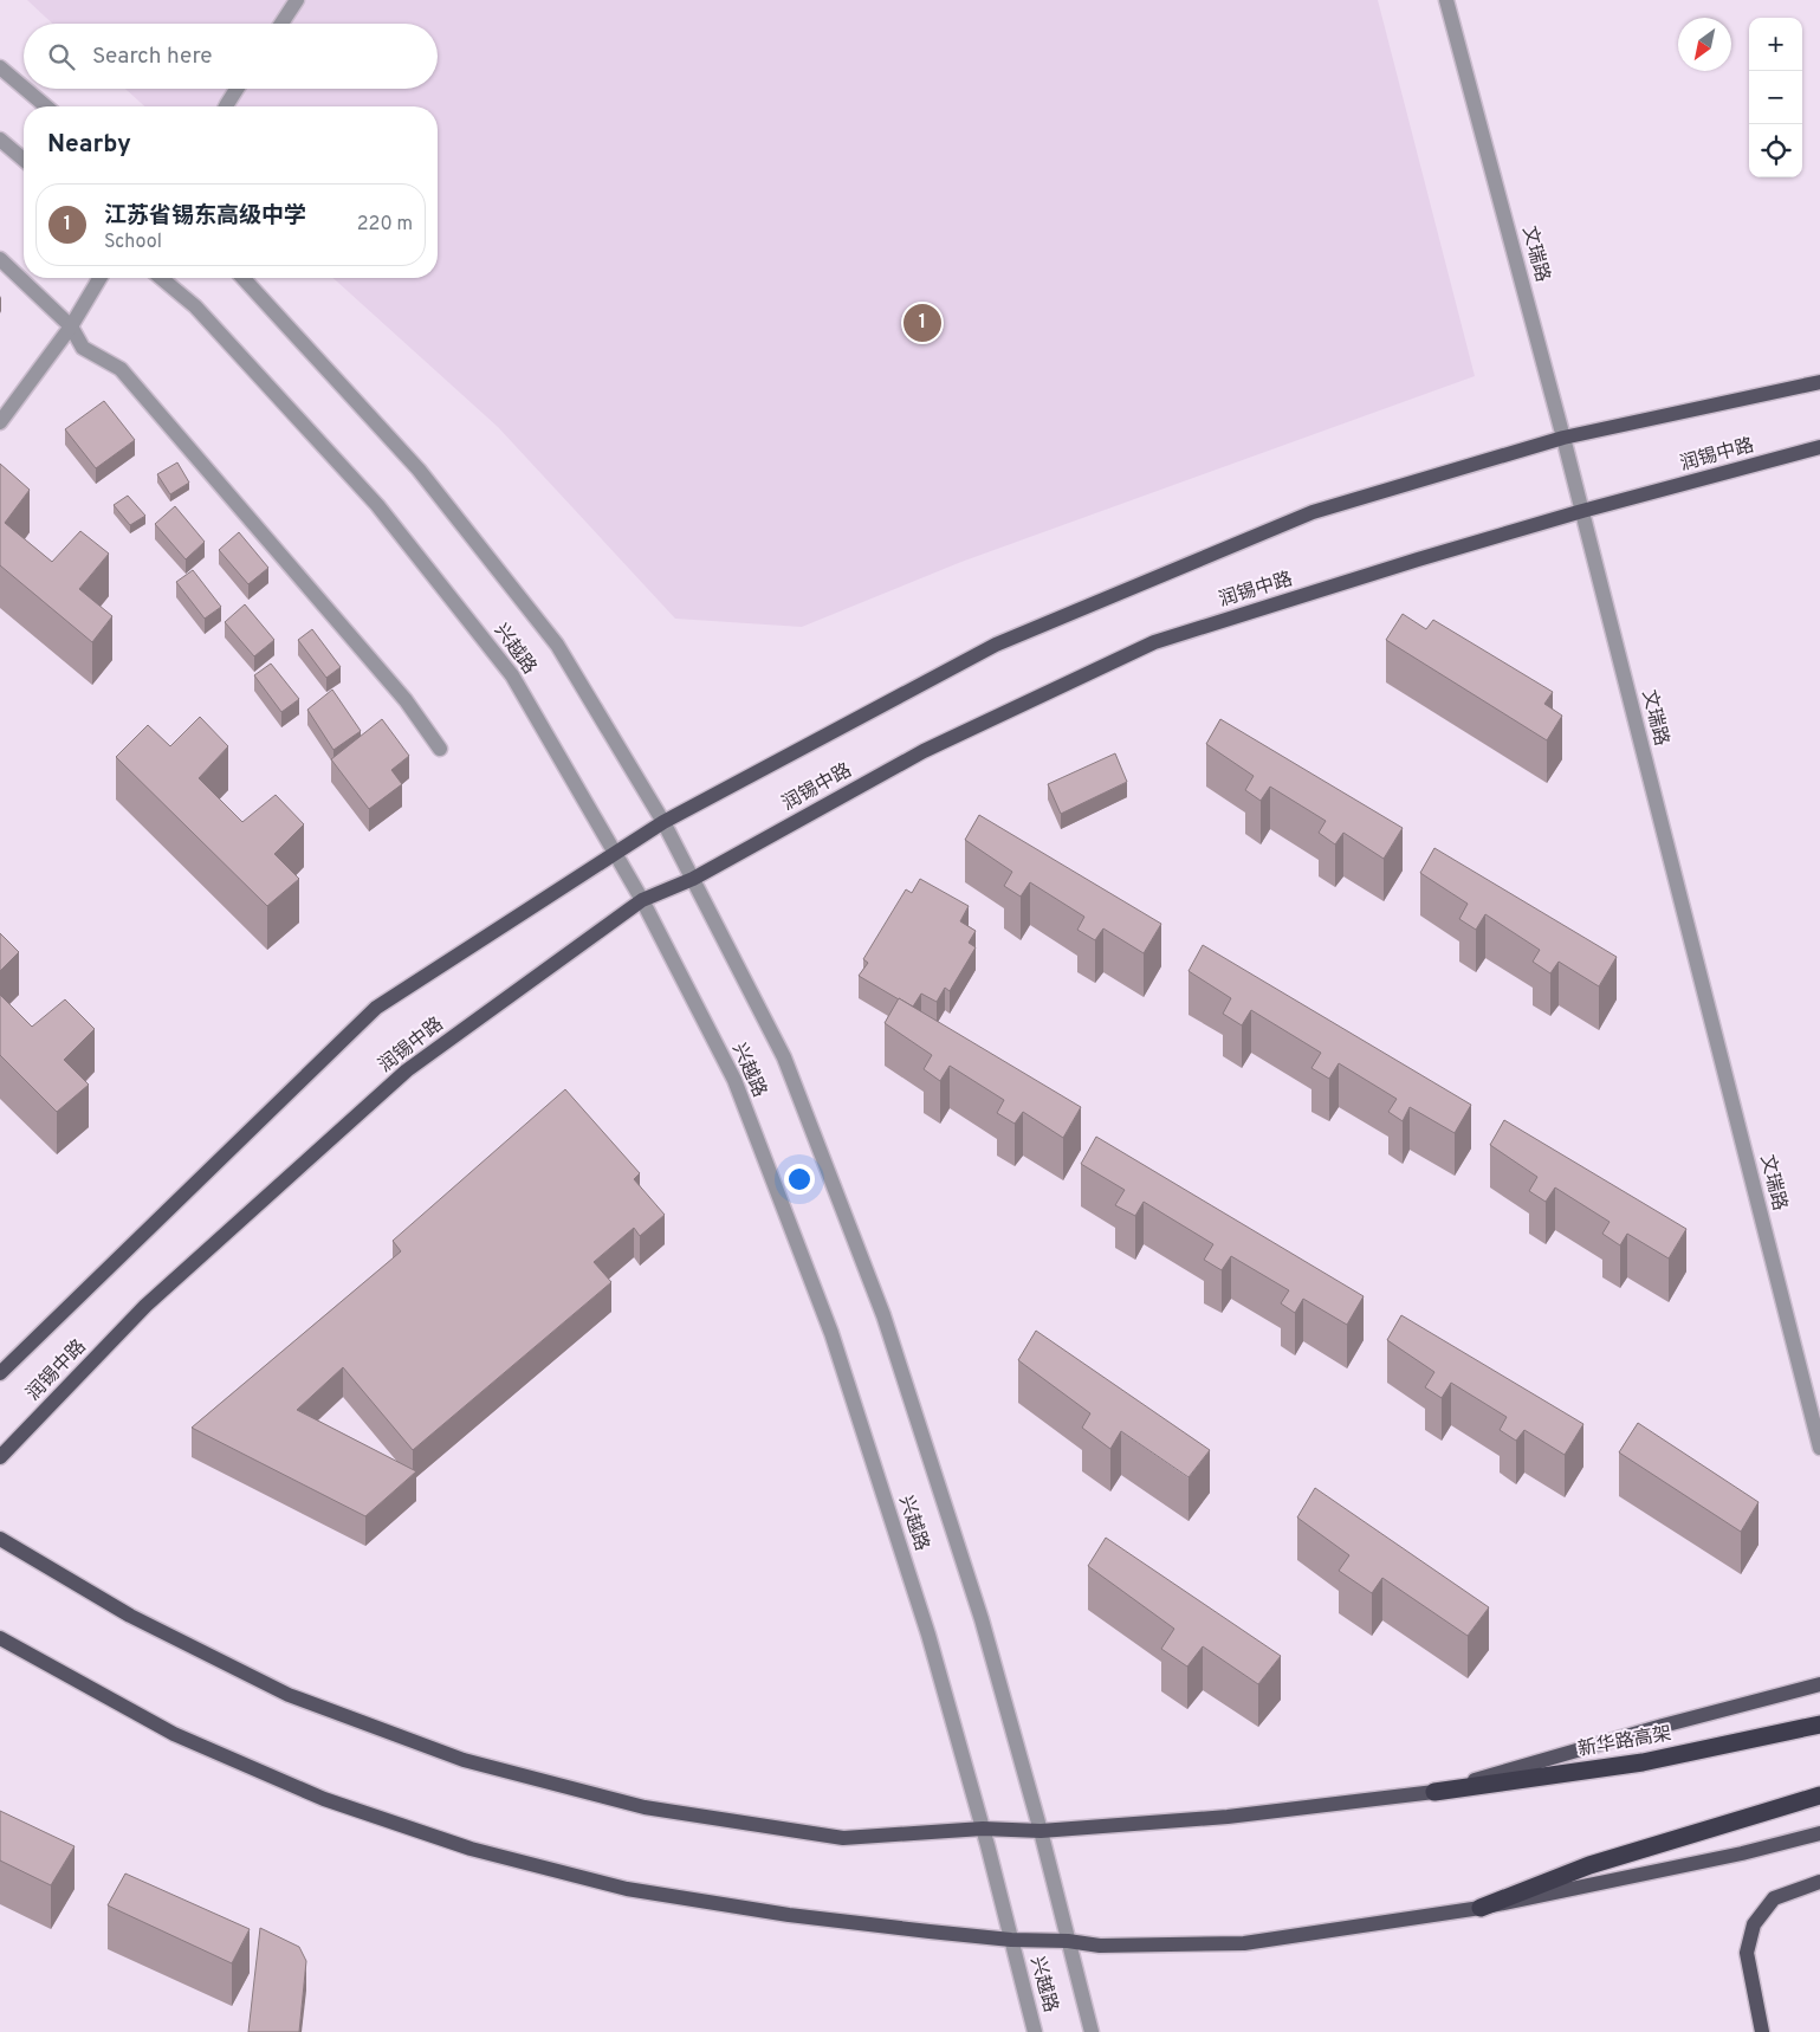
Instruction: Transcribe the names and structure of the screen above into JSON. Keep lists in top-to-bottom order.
{
  "streets": {
    "highway": ["新华路高架"],
    "main road": ["润锡中路"],
    "street": ["文瑞路", "兴越路"]
  },
  "crossings": [
    ["文瑞路", "润锡中路"],
    ["润锡中路", "兴越路"]
  ],
  "north": "bottom left",
  "page": {
    "map_buttons": ["+", "−"],
    "search": "Search here",
    "heading": "Nearby",
    "list": [
      {
        "mark": "1",
        "name": "江苏省锡东高级中学",
        "note": "School",
        "value": "220 m"
      }
    ],
    "pins": "1"
  }
}
